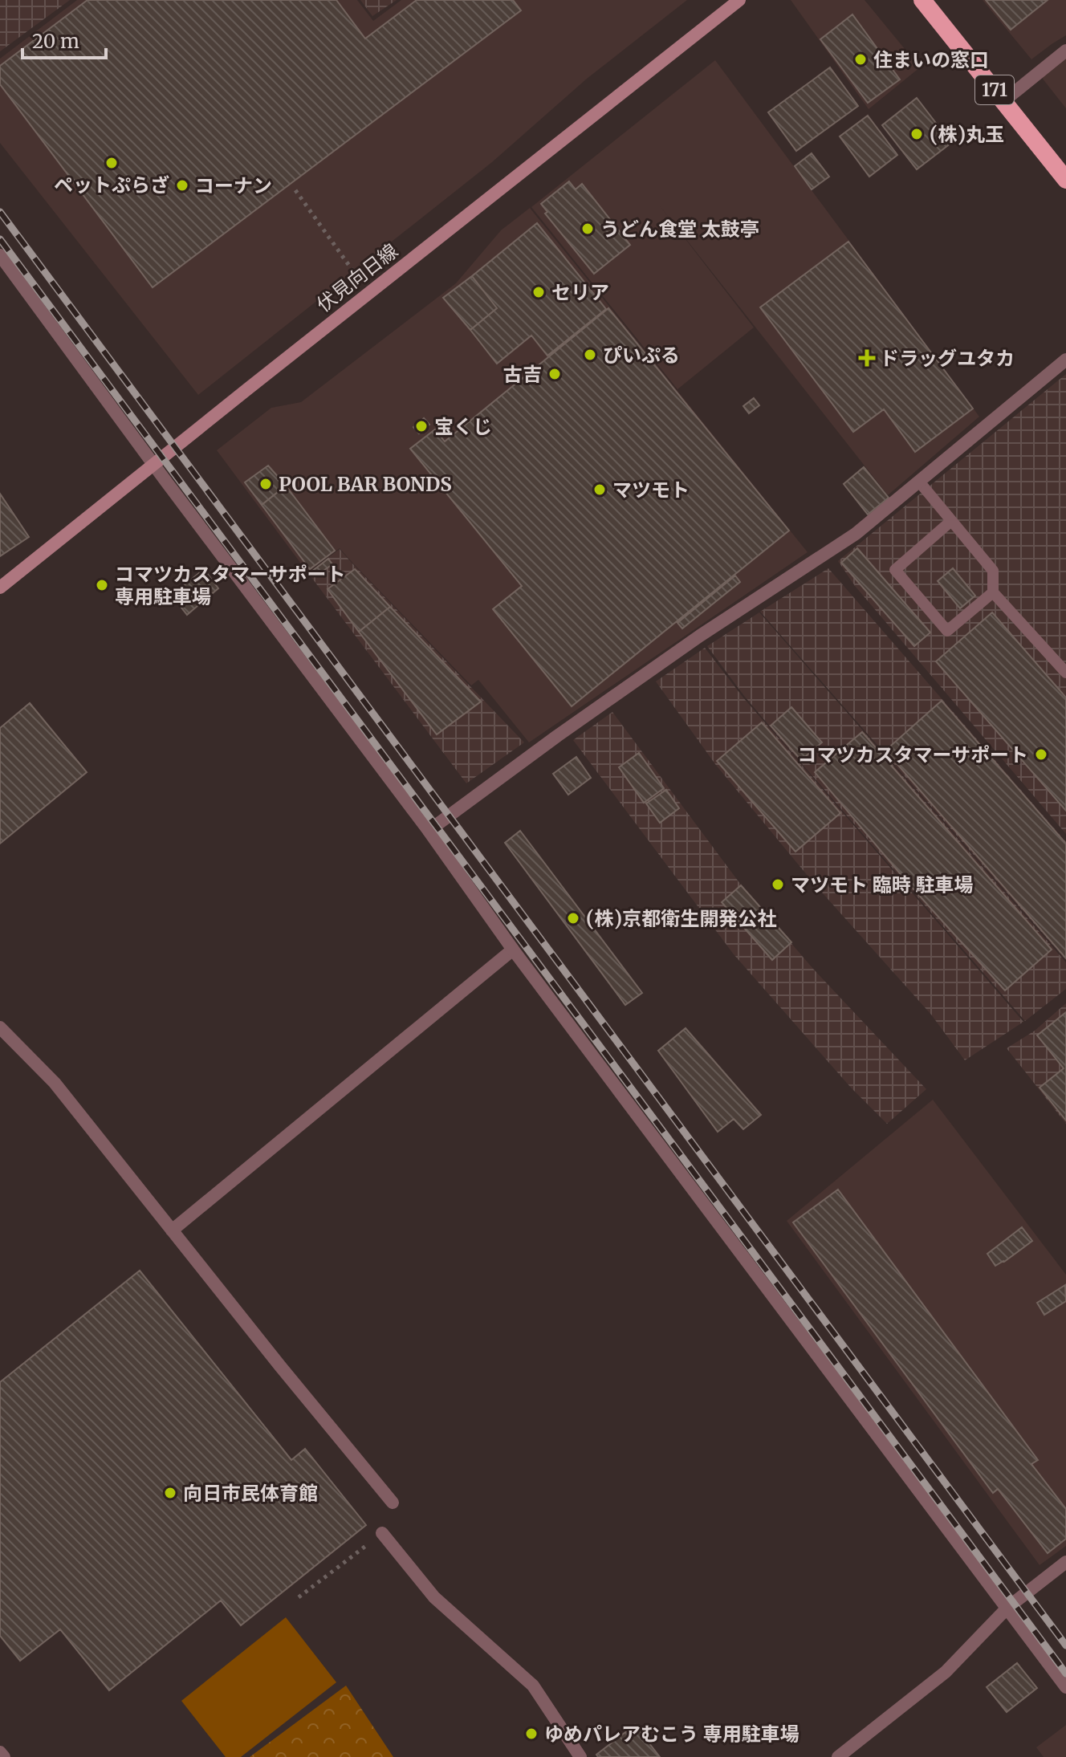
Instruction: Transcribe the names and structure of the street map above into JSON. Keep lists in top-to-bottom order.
{
  "streets": {
    "highway": ["171"],
    "main road": ["伏見向日線"]
  },
  "places": {
    "other": [
      "住まいの窓口",
      "(株)丸玉",
      "ペットぷらざ",
      "コーナン",
      "うどん食堂 太鼓亭",
      "セリア",
      "ぴいぷる",
      "古吉",
      "宝くじ",
      "POOL BAR BONDS",
      "マツモト",
      "コマツカスタマーサポート 専用駐車場",
      "コマツカスタマーサポート",
      "マツモト 臨時 駐車場",
      "(株)京都衛生開発公社",
      "向日市民体育館",
      "ゆめパレアむこう 専用駐車場"
    ],
    "health": ["ドラッグユタカ"]
  },
  "scale_bar": "20 m"
}
